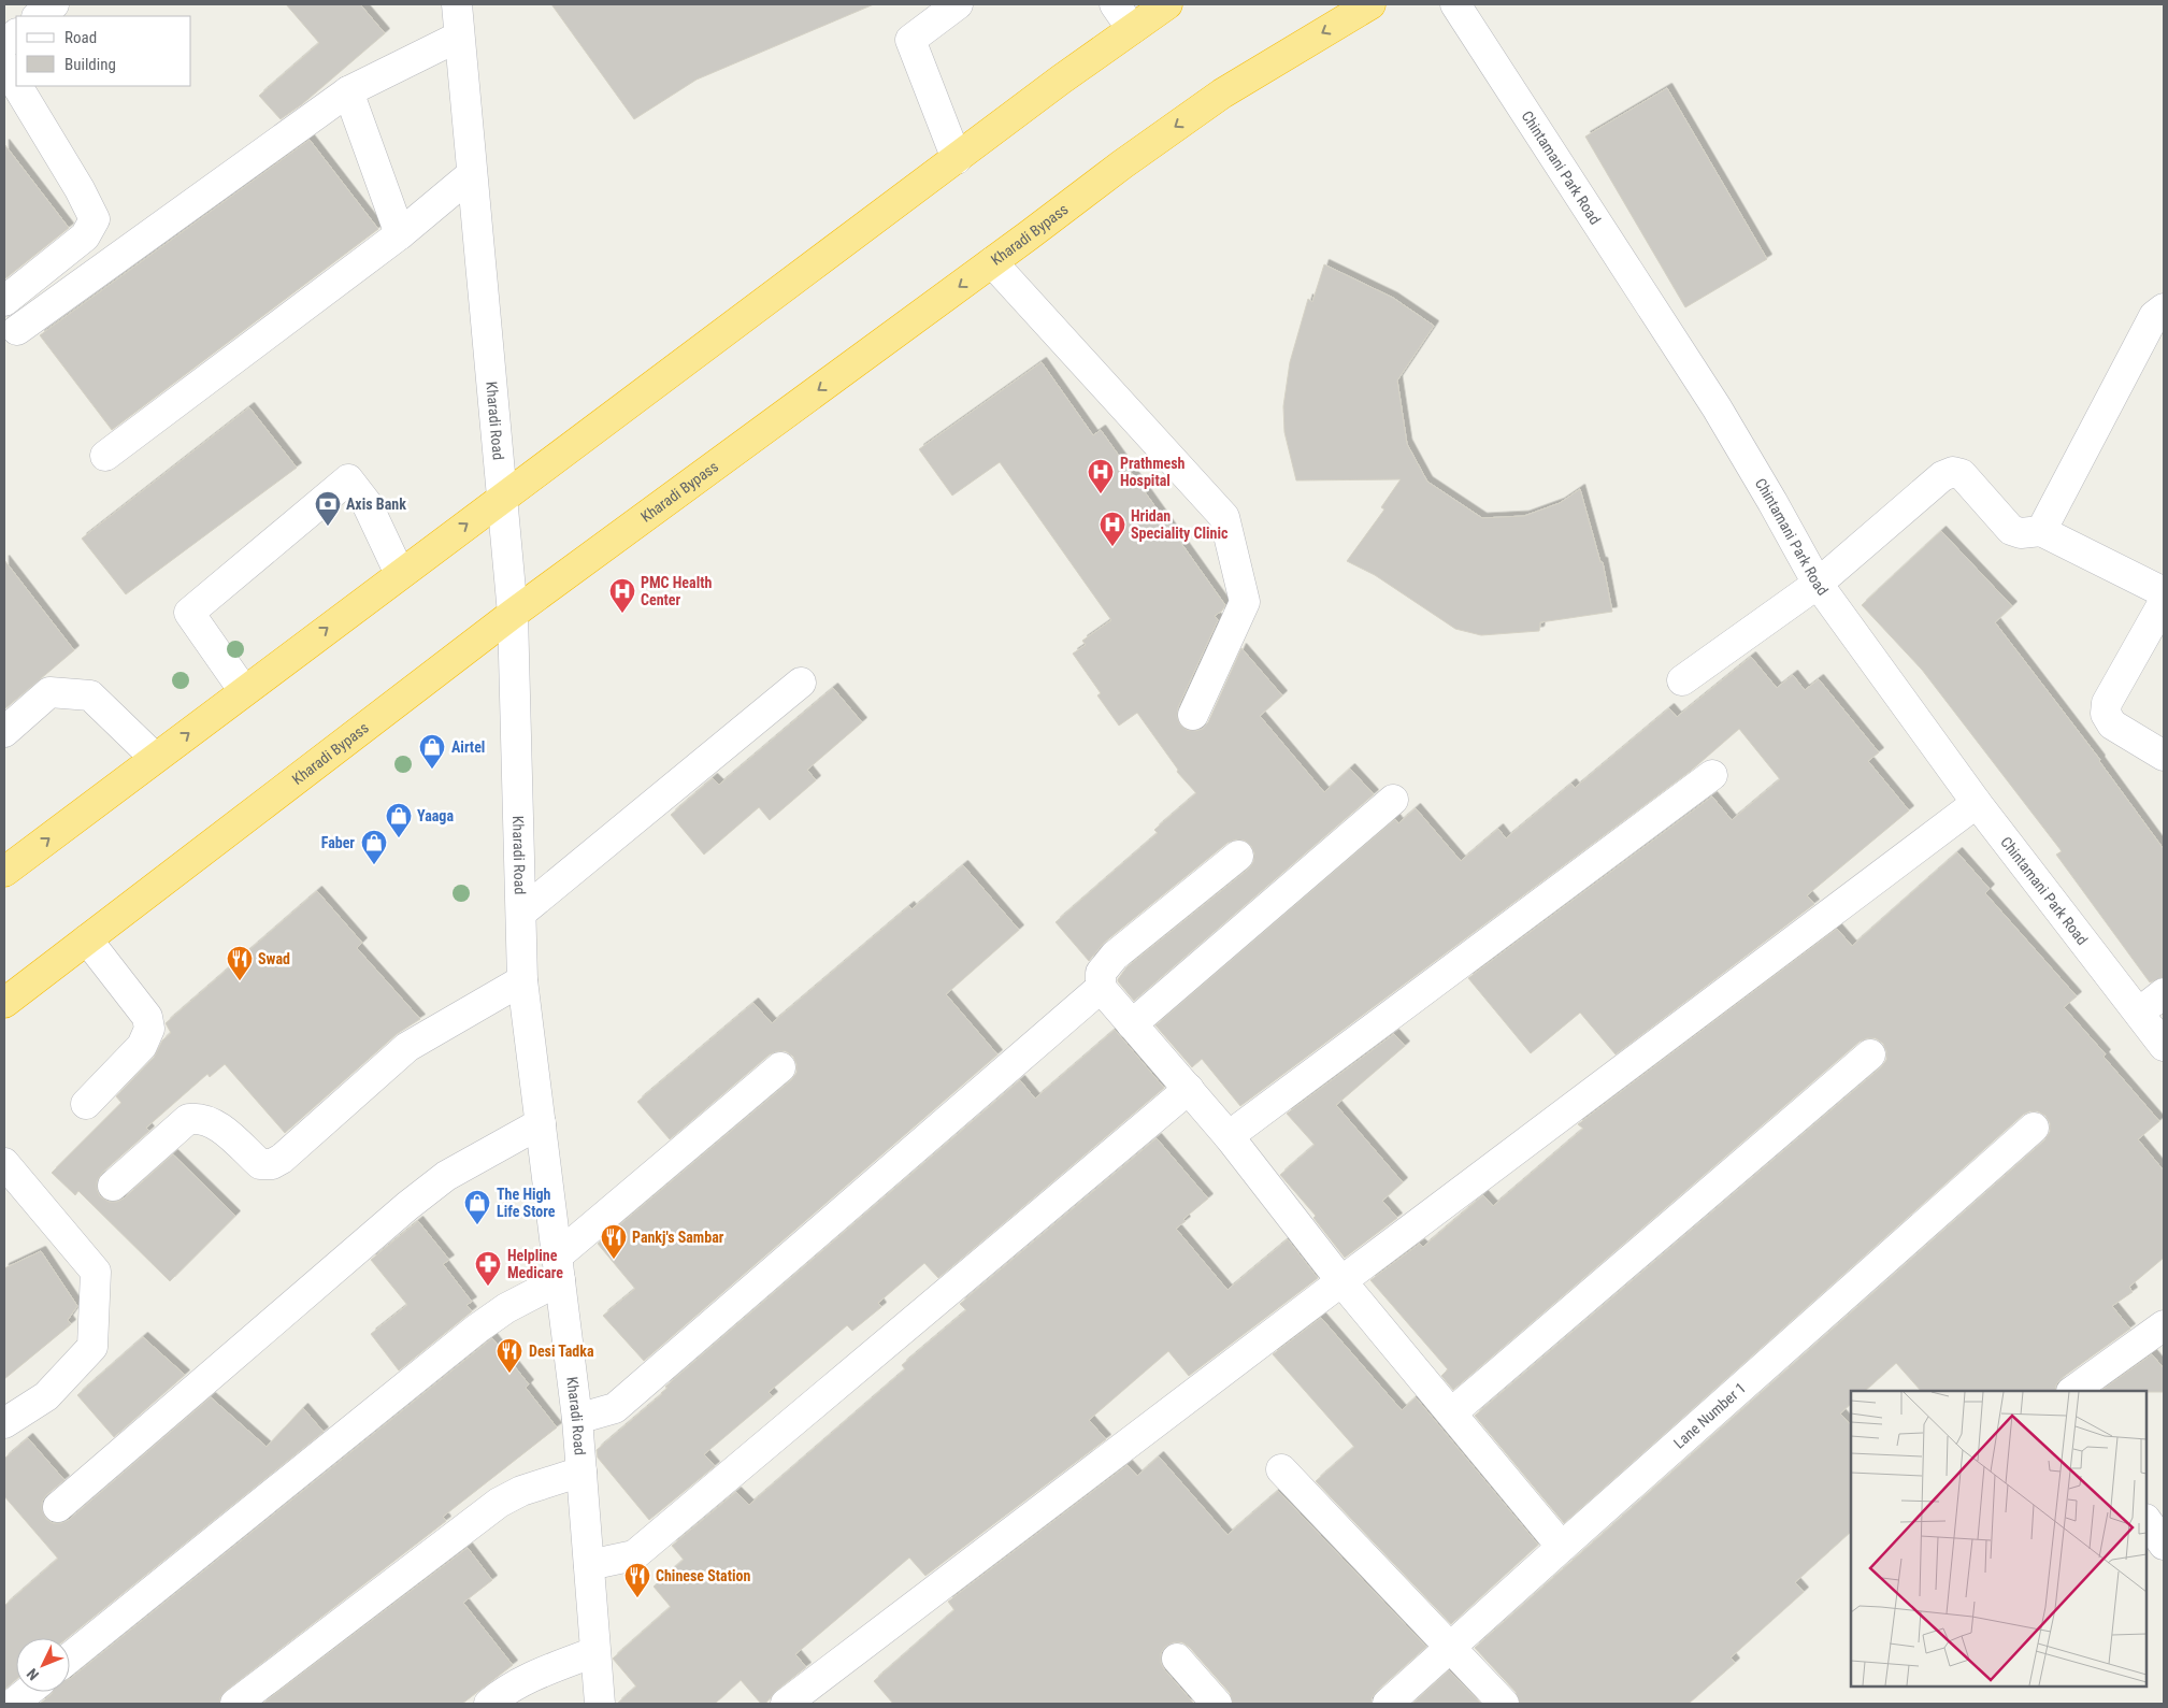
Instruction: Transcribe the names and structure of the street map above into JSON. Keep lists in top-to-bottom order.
{
  "streets": {
    "highway": ["Kharadi Bypass"],
    "street": ["Chintamani Park Road", "Kharadi Road", "Lane Number 1"]
  },
  "crossings": [
    ["Kharadi Bypass", "Kharadi Road"]
  ],
  "places": {
    "hospital": ["Prathmesh Hospital", "Hridan Speciality Clinic", "PMC Health Center"],
    "bank": ["Axis Bank"],
    "shop": [
      "Airtel",
      "Yaaga",
      "Faber",
      "The High Life Store"
    ],
    "restaurant": [
      "Swad",
      "Pankj's Sambar",
      "Desi Tadka",
      "Chinese Station"
    ],
    "pharmacy": ["Helpline Medicare"]
  },
  "legend": ["Road", "Building"],
  "north": "bottom left"
}
